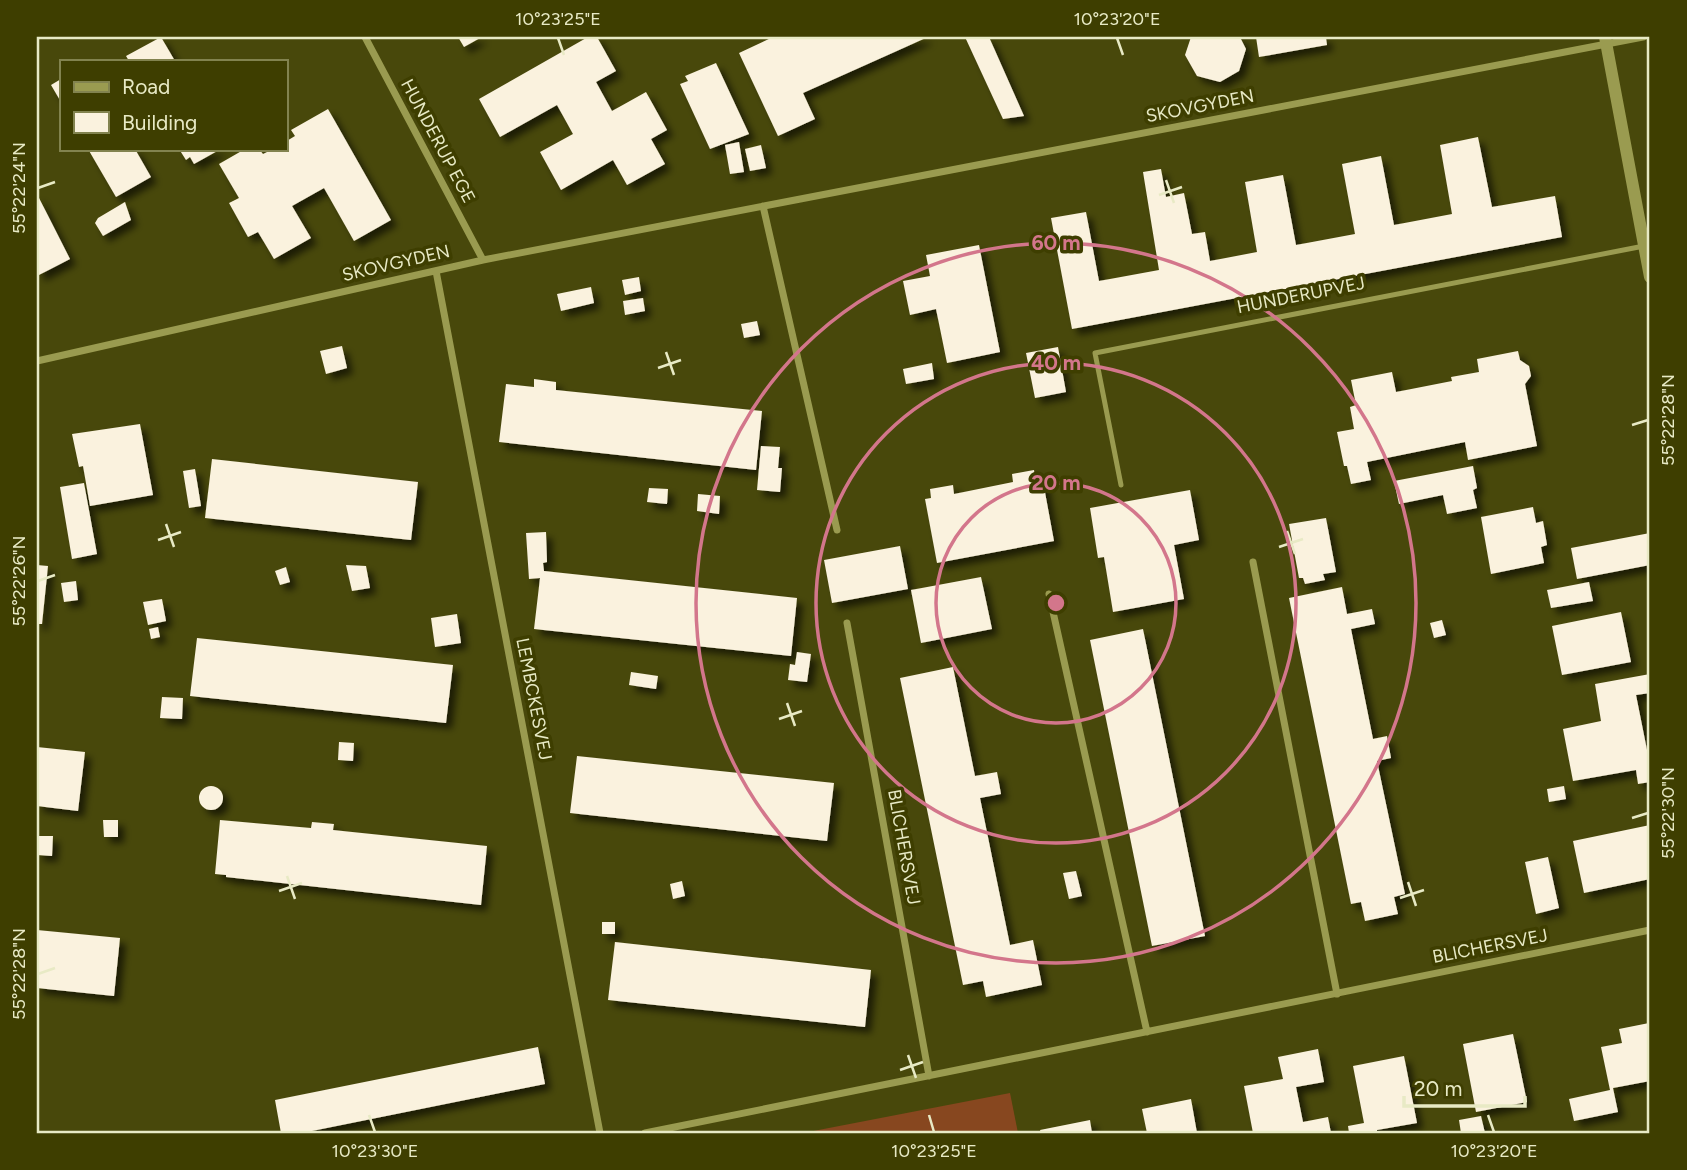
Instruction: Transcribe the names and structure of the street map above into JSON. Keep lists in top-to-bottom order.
{
  "streets": {
    "street": [
      "SKOVGYDEN",
      "HUNDERUP EGE",
      "LEMBCKESVEJ",
      "BLICHERSVEJ"
    ],
    "lane": ["HUNDERUPVEJ"]
  },
  "crossings": [
    ["SKOVGYDEN", "HUNDERUP EGE"],
    ["SKOVGYDEN", "LEMBCKESVEJ"]
  ],
  "legend": ["Road", "Building"],
  "scale_bar": "20 m",
  "coordinates": [
    "10°23'25\"E",
    "10°23'20\"E",
    "55°22'24\"N",
    "55°22'28\"N",
    "55°22'26\"N",
    "55°22'30\"N",
    "10°23'30\"E"
  ],
  "rings": ["60 m", "40 m", "20 m"]
}
